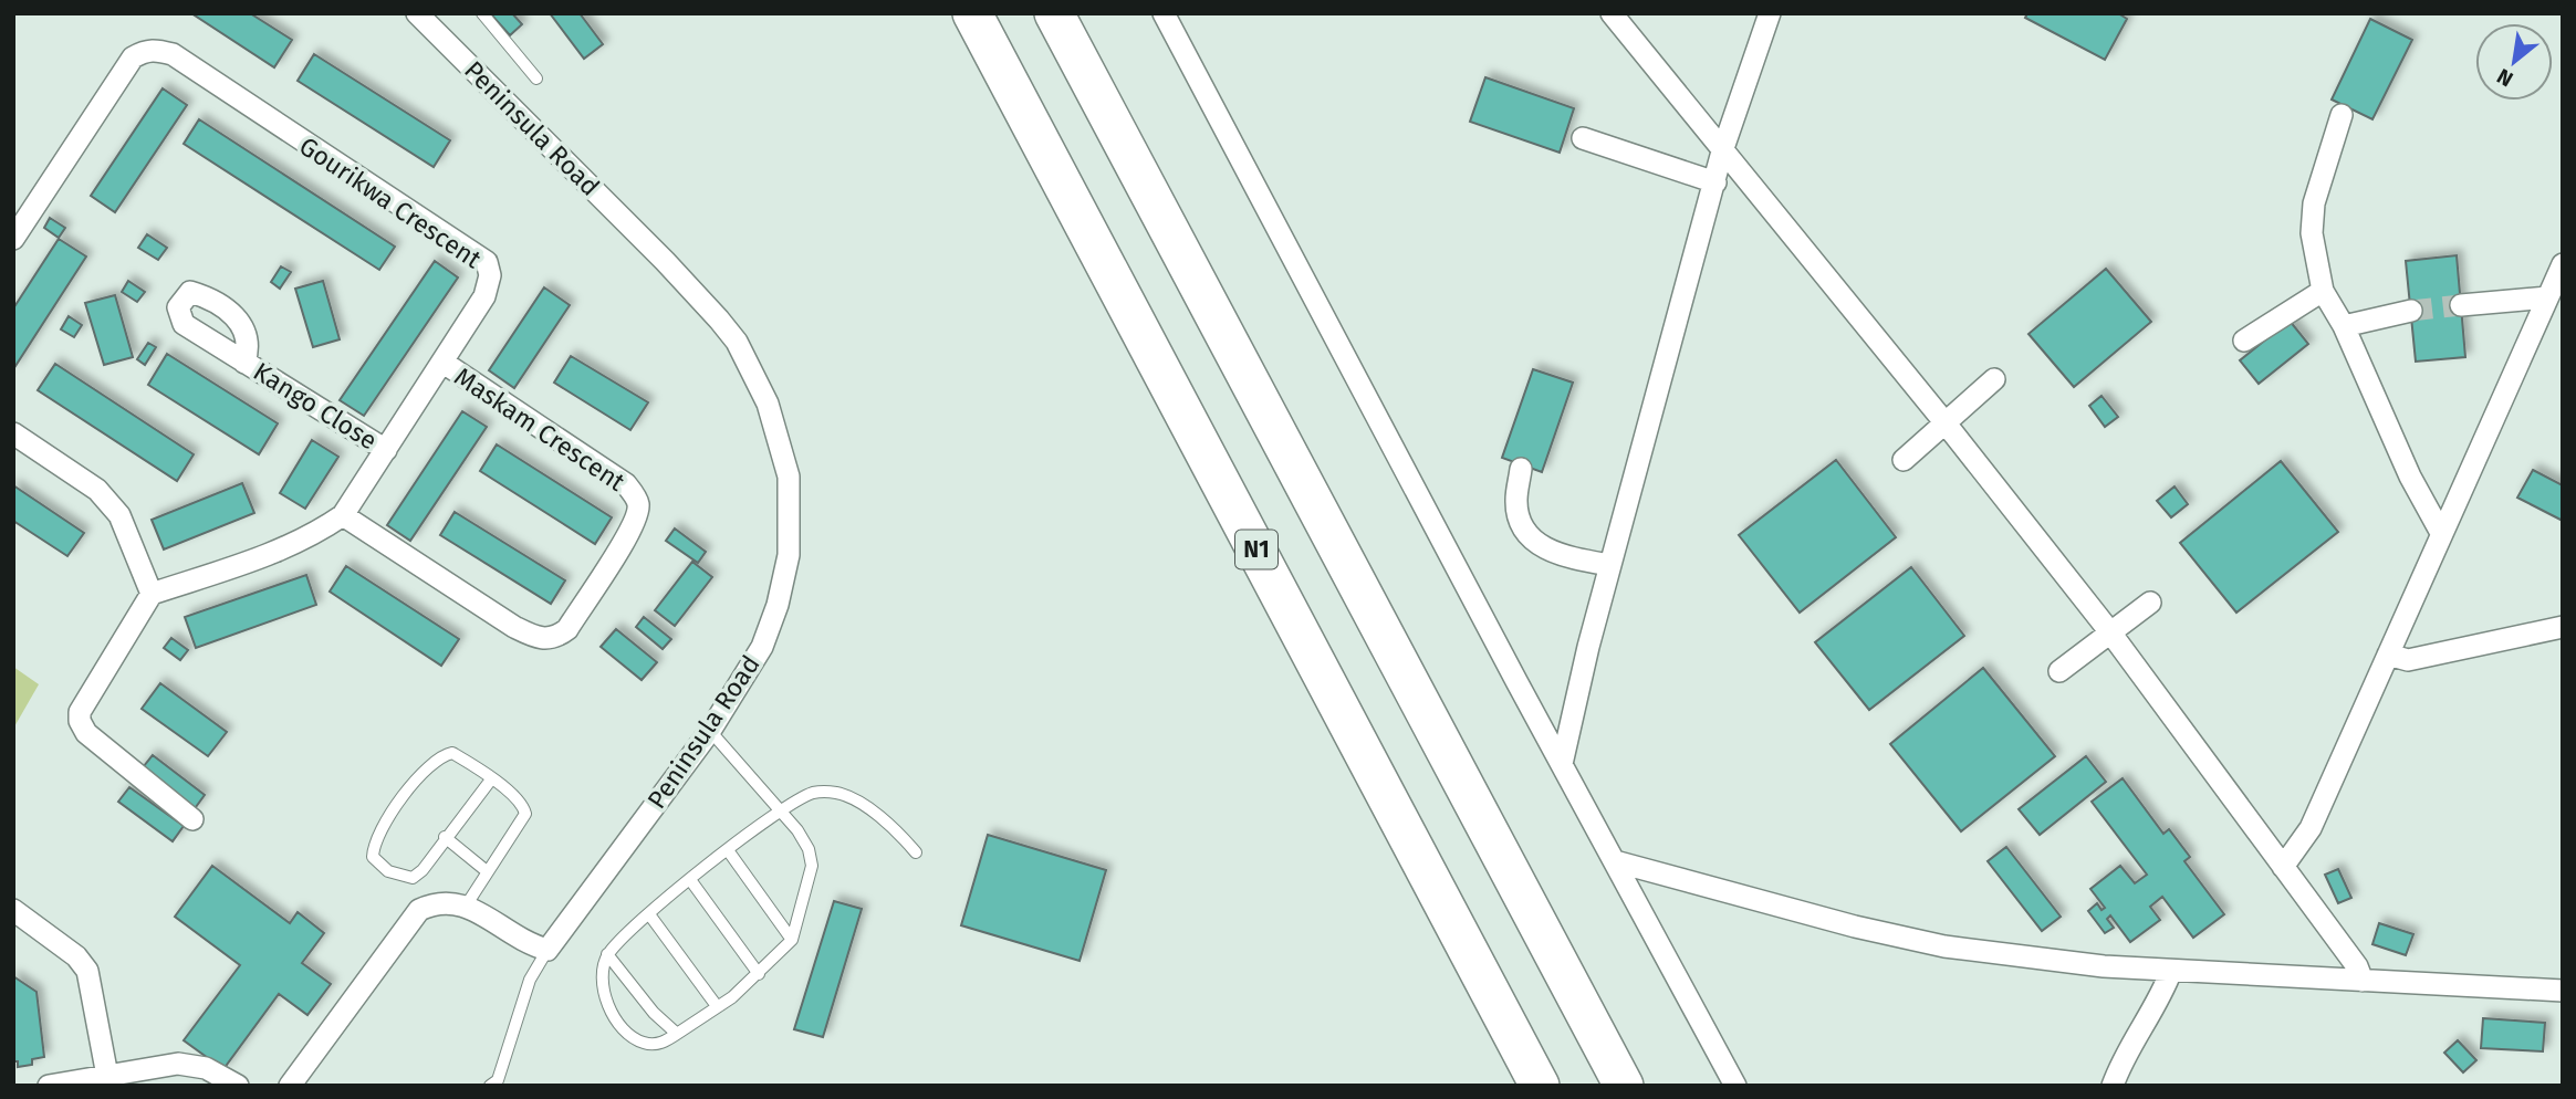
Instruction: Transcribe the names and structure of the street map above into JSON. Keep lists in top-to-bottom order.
{
  "streets": {
    "highway": ["N1"],
    "street": [
      "Peninsula Road",
      "Gourikwa Crescent",
      "Kango Close",
      "Maskam Crescent"
    ]
  },
  "crossings": [
    ["Gourikwa Crescent", "Kango Close"],
    ["Gourikwa Crescent", "Maskam Crescent"]
  ],
  "north": "bottom left"
}
